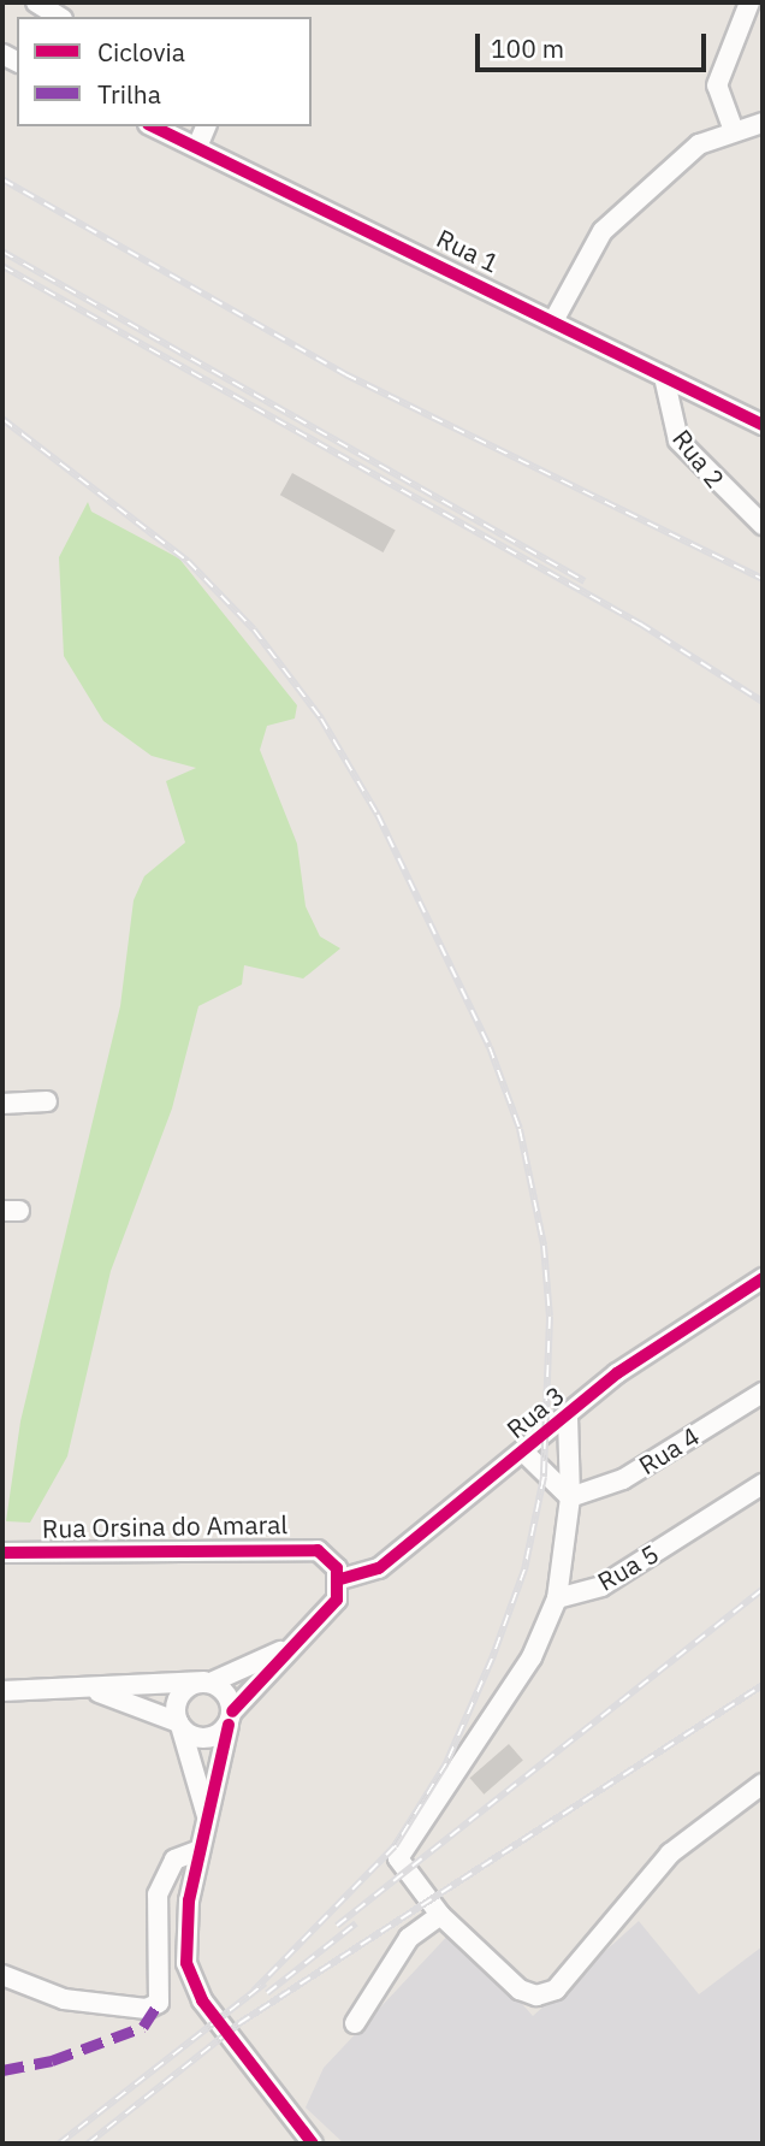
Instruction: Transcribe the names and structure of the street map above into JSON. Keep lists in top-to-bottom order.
{
  "streets": {
    "street": [
      "Rua 1",
      "Rua 2",
      "Rua 3",
      "Rua 4",
      "Rua Orsina do Amaral",
      "Rua 5"
    ]
  },
  "crossings": [
    ["Rua 1", "Rua 2"],
    ["Rua 3", "Rua Orsina do Amaral"],
    ["Rua 3", "Rua 5"],
    ["Rua 4", "Rua 5"]
  ],
  "legend": ["Ciclovia", "Trilha"],
  "scale_bar": "100 m"
}
